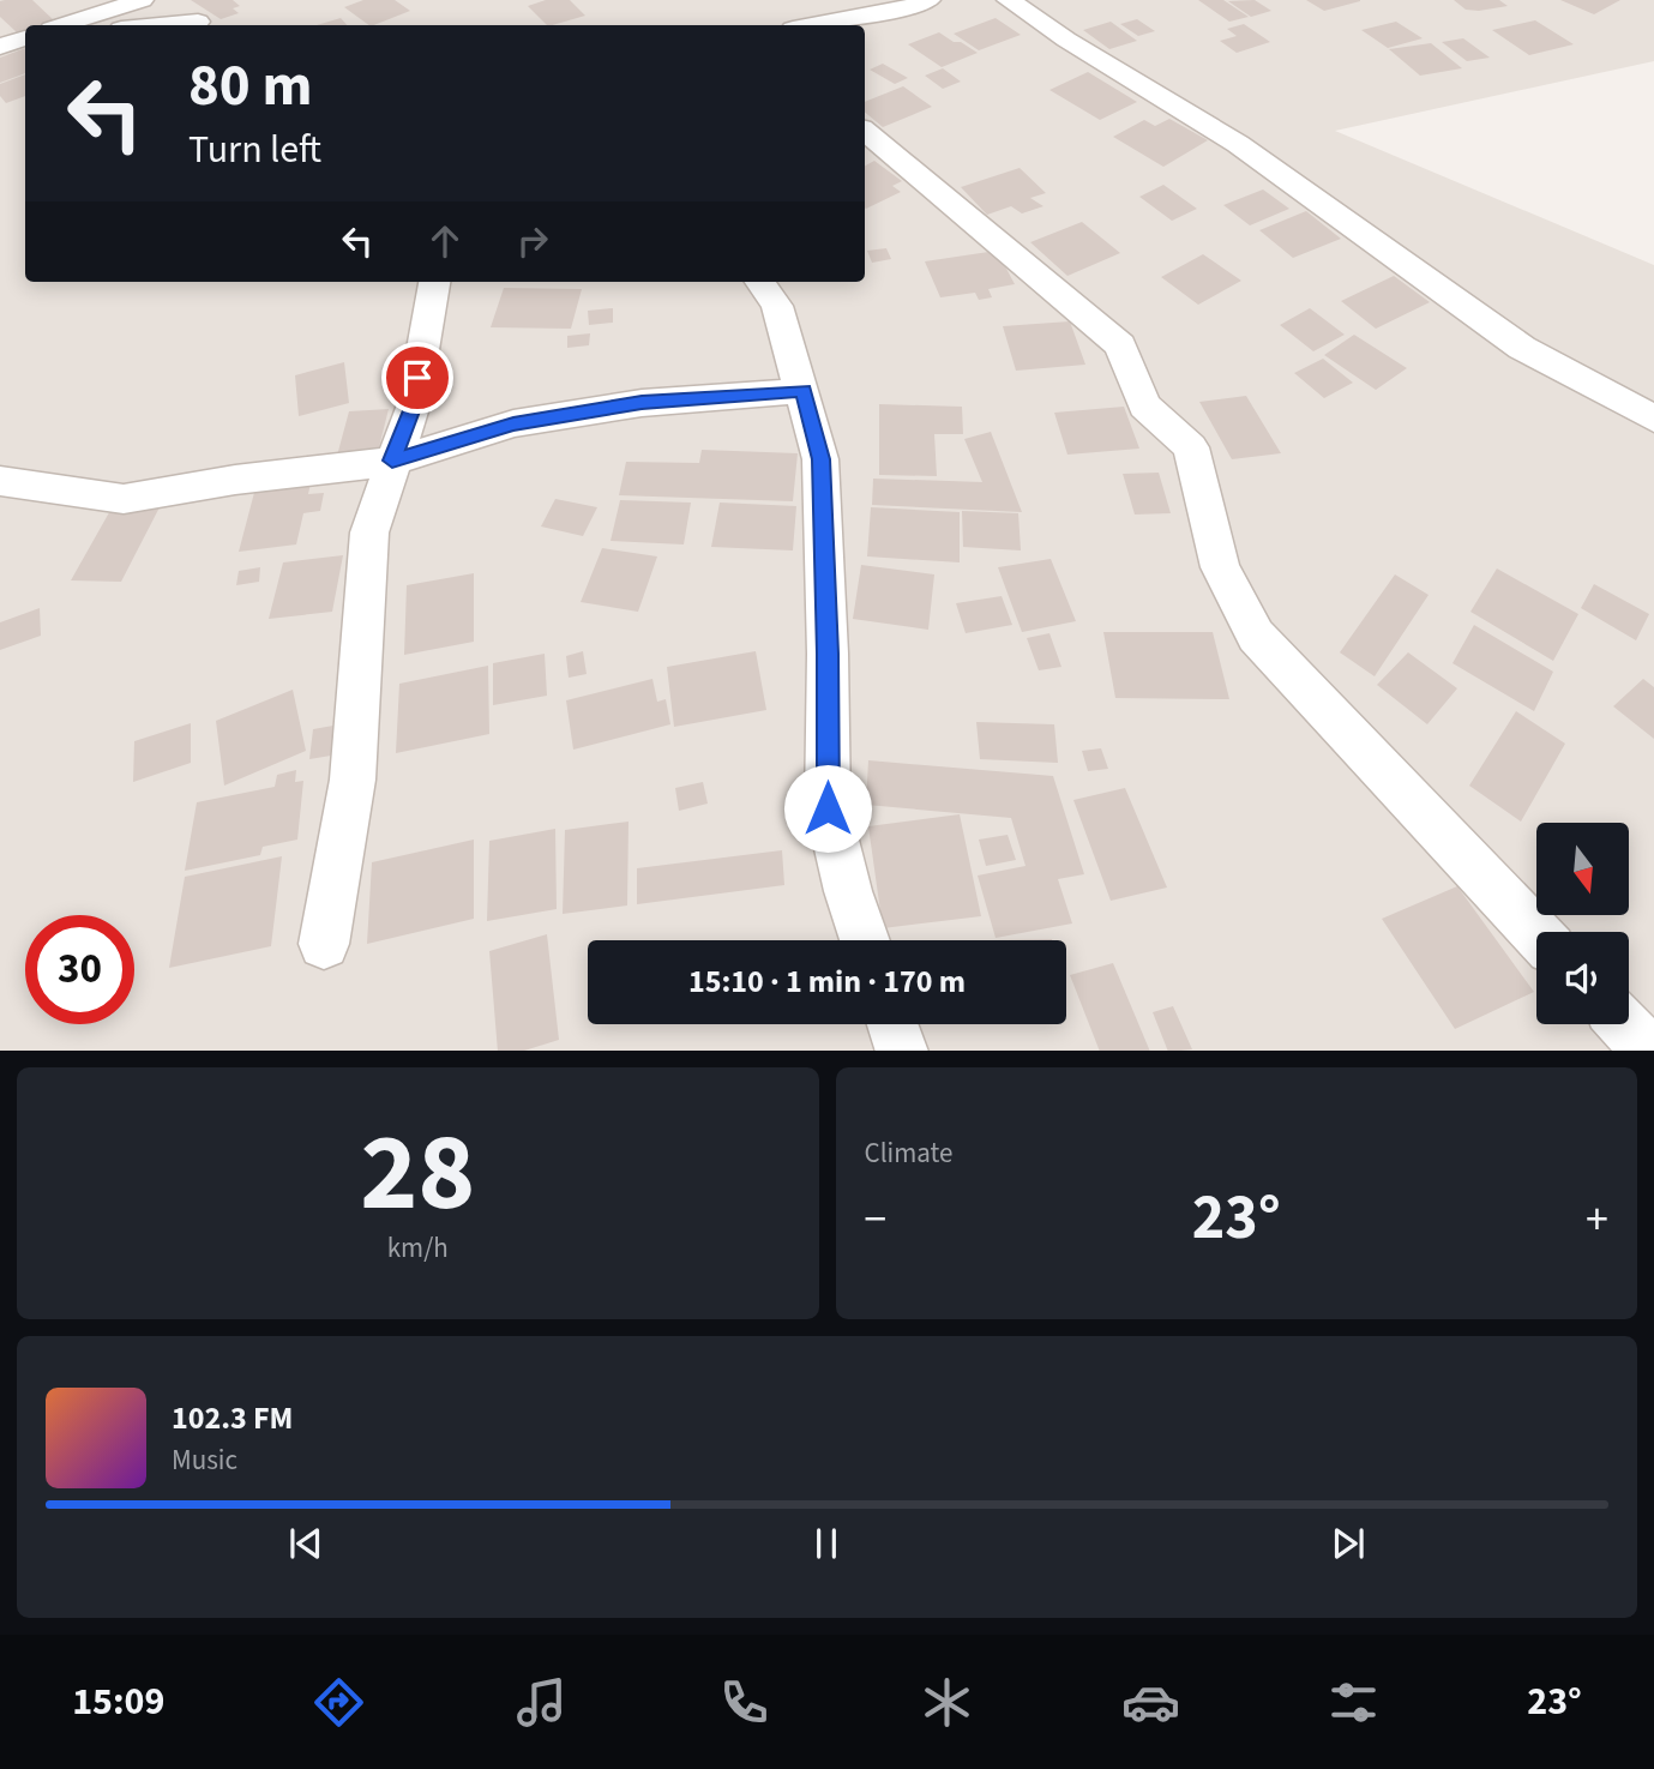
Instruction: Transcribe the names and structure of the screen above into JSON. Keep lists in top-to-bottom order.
{
  "north": "bottom",
  "page": {
    "turn": ["80 m", "Turn left"],
    "limit": "30",
    "trip": "15:10 · 1 min · 170 m",
    "tile": [
      ["28", "km/h"],
      "Climate"
    ],
    "heat": ["−", "23°", "+"],
    "song": ["102.3 FM", "Music"],
    "tabs": ["15:09", "23°"]
  }
}
